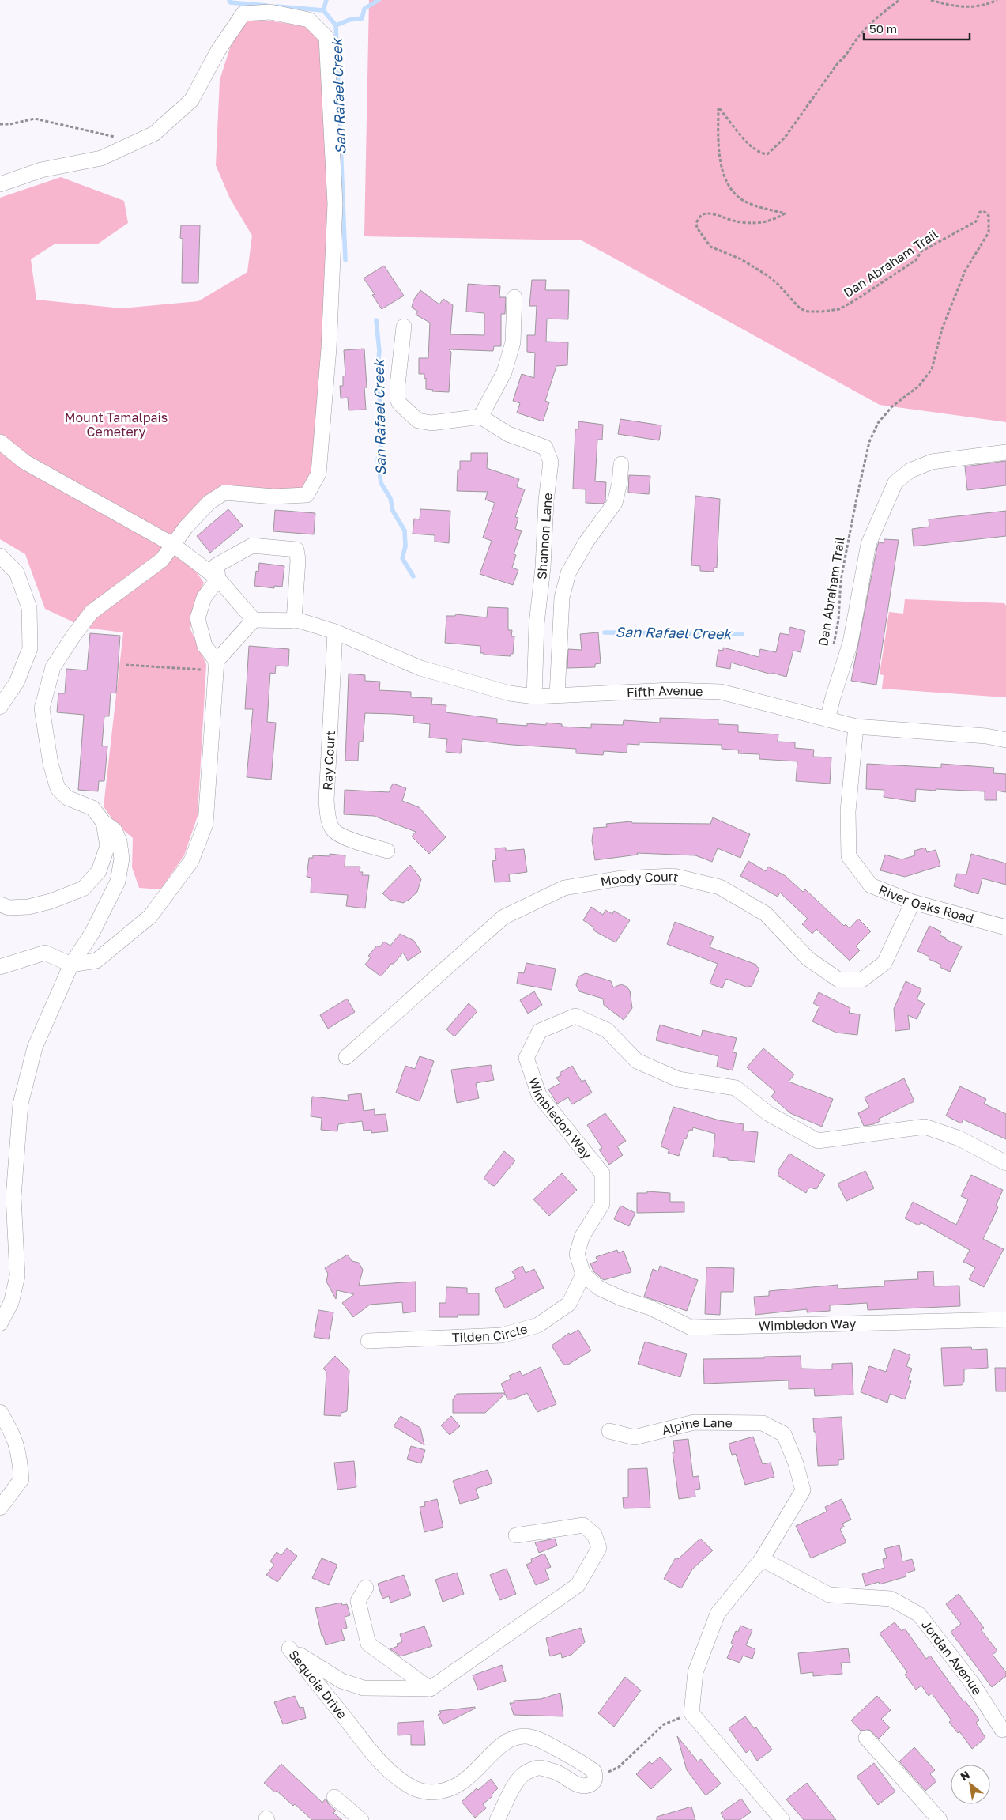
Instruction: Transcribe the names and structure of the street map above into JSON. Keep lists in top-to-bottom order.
{
  "streets": {
    "street": [
      "Shannon Lane",
      "Fifth Avenue",
      "Ray Court",
      "Moody Court",
      "River Oaks Road",
      "Wimbledon Way",
      "Tilden Circle",
      "Alpine Lane",
      "Jordan Avenue",
      "Sequoia Drive"
    ],
    "path": ["Dan Abraham Trail"]
  },
  "crossings": [
    ["Shannon Lane", "Fifth Avenue"],
    ["Fifth Avenue", "Ray Court"],
    ["Fifth Avenue", "River Oaks Road"],
    ["Moody Court", "River Oaks Road"],
    ["Wimbledon Way", "Tilden Circle"],
    ["Alpine Lane", "Jordan Avenue"]
  ],
  "water": ["San Rafael Creek"],
  "parks": ["Mount Tamalpais Cemetery"],
  "scale_bar": "50 m",
  "north": "top left"
}
